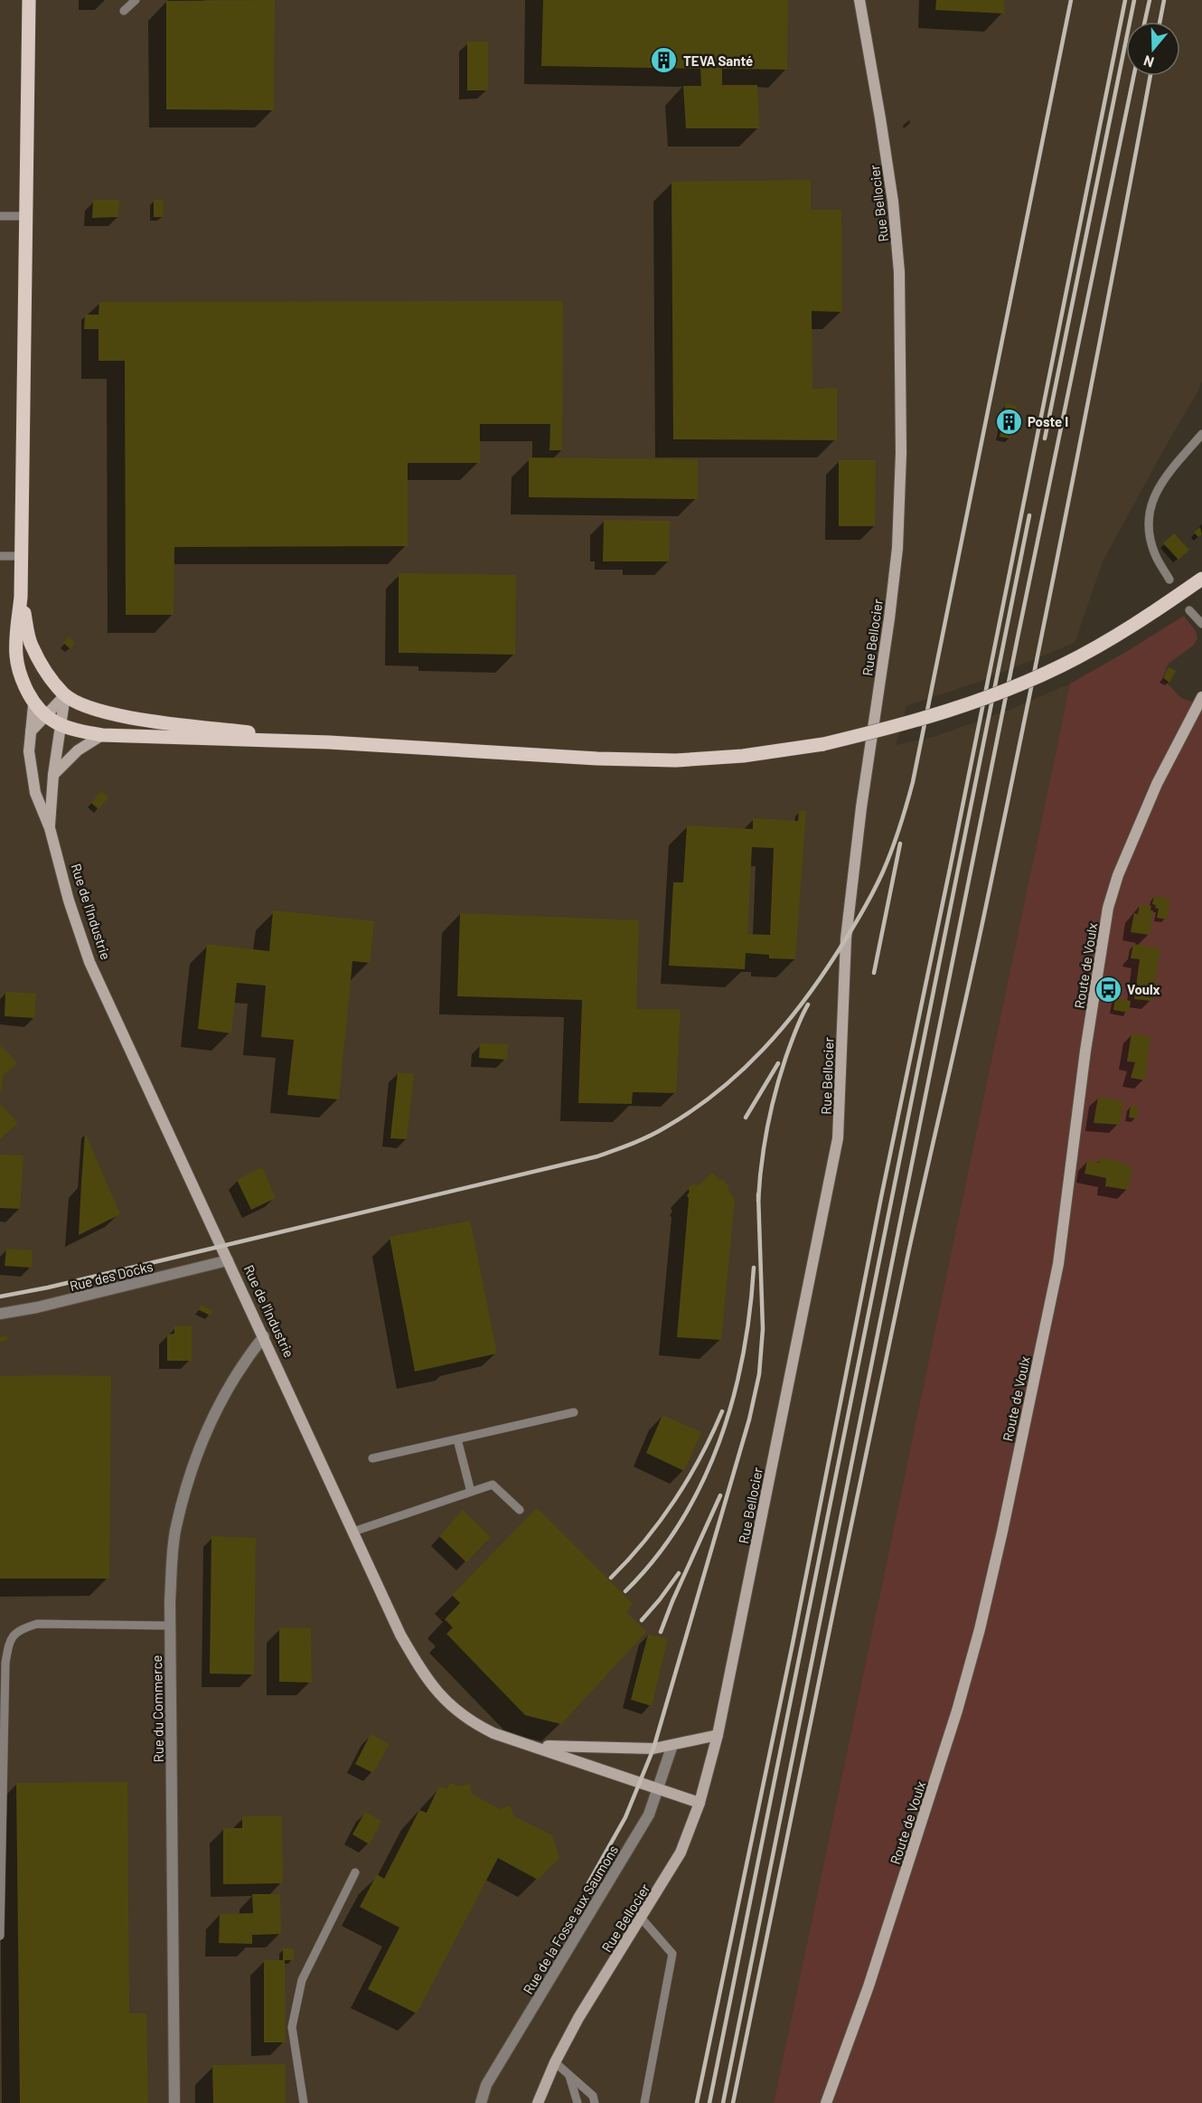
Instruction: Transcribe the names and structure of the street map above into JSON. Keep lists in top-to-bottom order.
{
  "streets": {
    "main road": ["Rue Bellocier", "Rue de l'Industrie", "Route de Voulx"],
    "street": ["Rue des Docks", "Rue du Commerce", "Rue de la Fosse aux Saumons"]
  },
  "crossings": [
    ["Rue de l'Industrie", "Rue des Docks"],
    ["Rue de l'Industrie", "Rue du Commerce"]
  ],
  "places": {
    "building": ["TEVA Santé", "Poste I"],
    "bus stop": ["Voulx"]
  },
  "north": "bottom"
}
